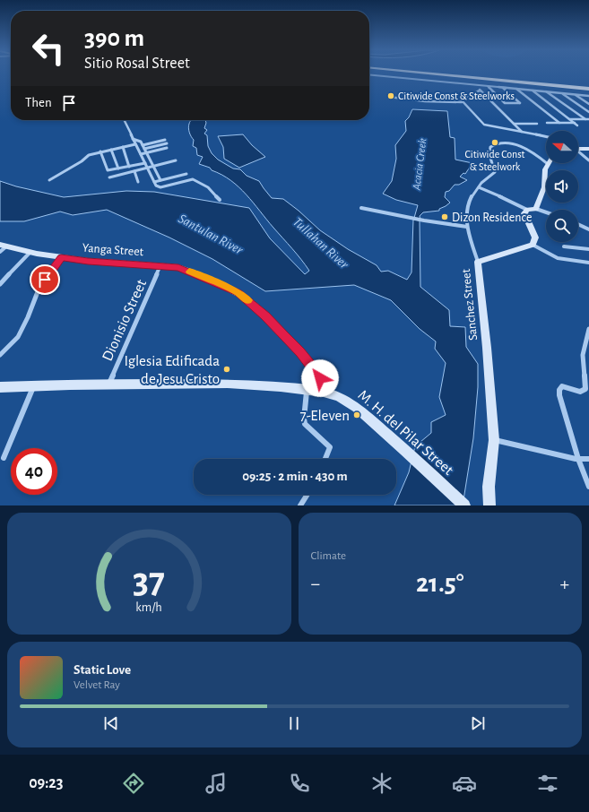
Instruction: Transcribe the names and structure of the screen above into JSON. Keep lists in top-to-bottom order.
{
  "streets": {
    "street": [
      "Yanga Street",
      "Sanchez Street",
      "Dionisio Street",
      "M. H. del Pilar Street"
    ]
  },
  "crossings": [
    ["Yanga Street", "Dionisio Street"],
    ["Yanga Street", "M. H. del Pilar Street"],
    ["Dionisio Street", "M. H. del Pilar Street"]
  ],
  "water": ["Acacia Creek", "Santulan River", "Tullahan River"],
  "places": [
    "Citiwide Const & Steelworks",
    "Citiwide Const & Steelwork",
    "Dizon Residence",
    "Iglesia Edificada de Jesu Cristo",
    "7-Eleven"
  ],
  "north": "left",
  "page": {
    "turn": ["390 m", "Sitio Rosal Street"],
    "then": "Then",
    "limit": "40",
    "trip": "09:25 · 2 min · 430 m",
    "tile": "Climate",
    "heat": ["−", "21.5°", "+"],
    "song": ["Static Love", "Velvet Ray"],
    "tabs": "09:23",
    "gauge": ["37", "km/h"]
  }
}
